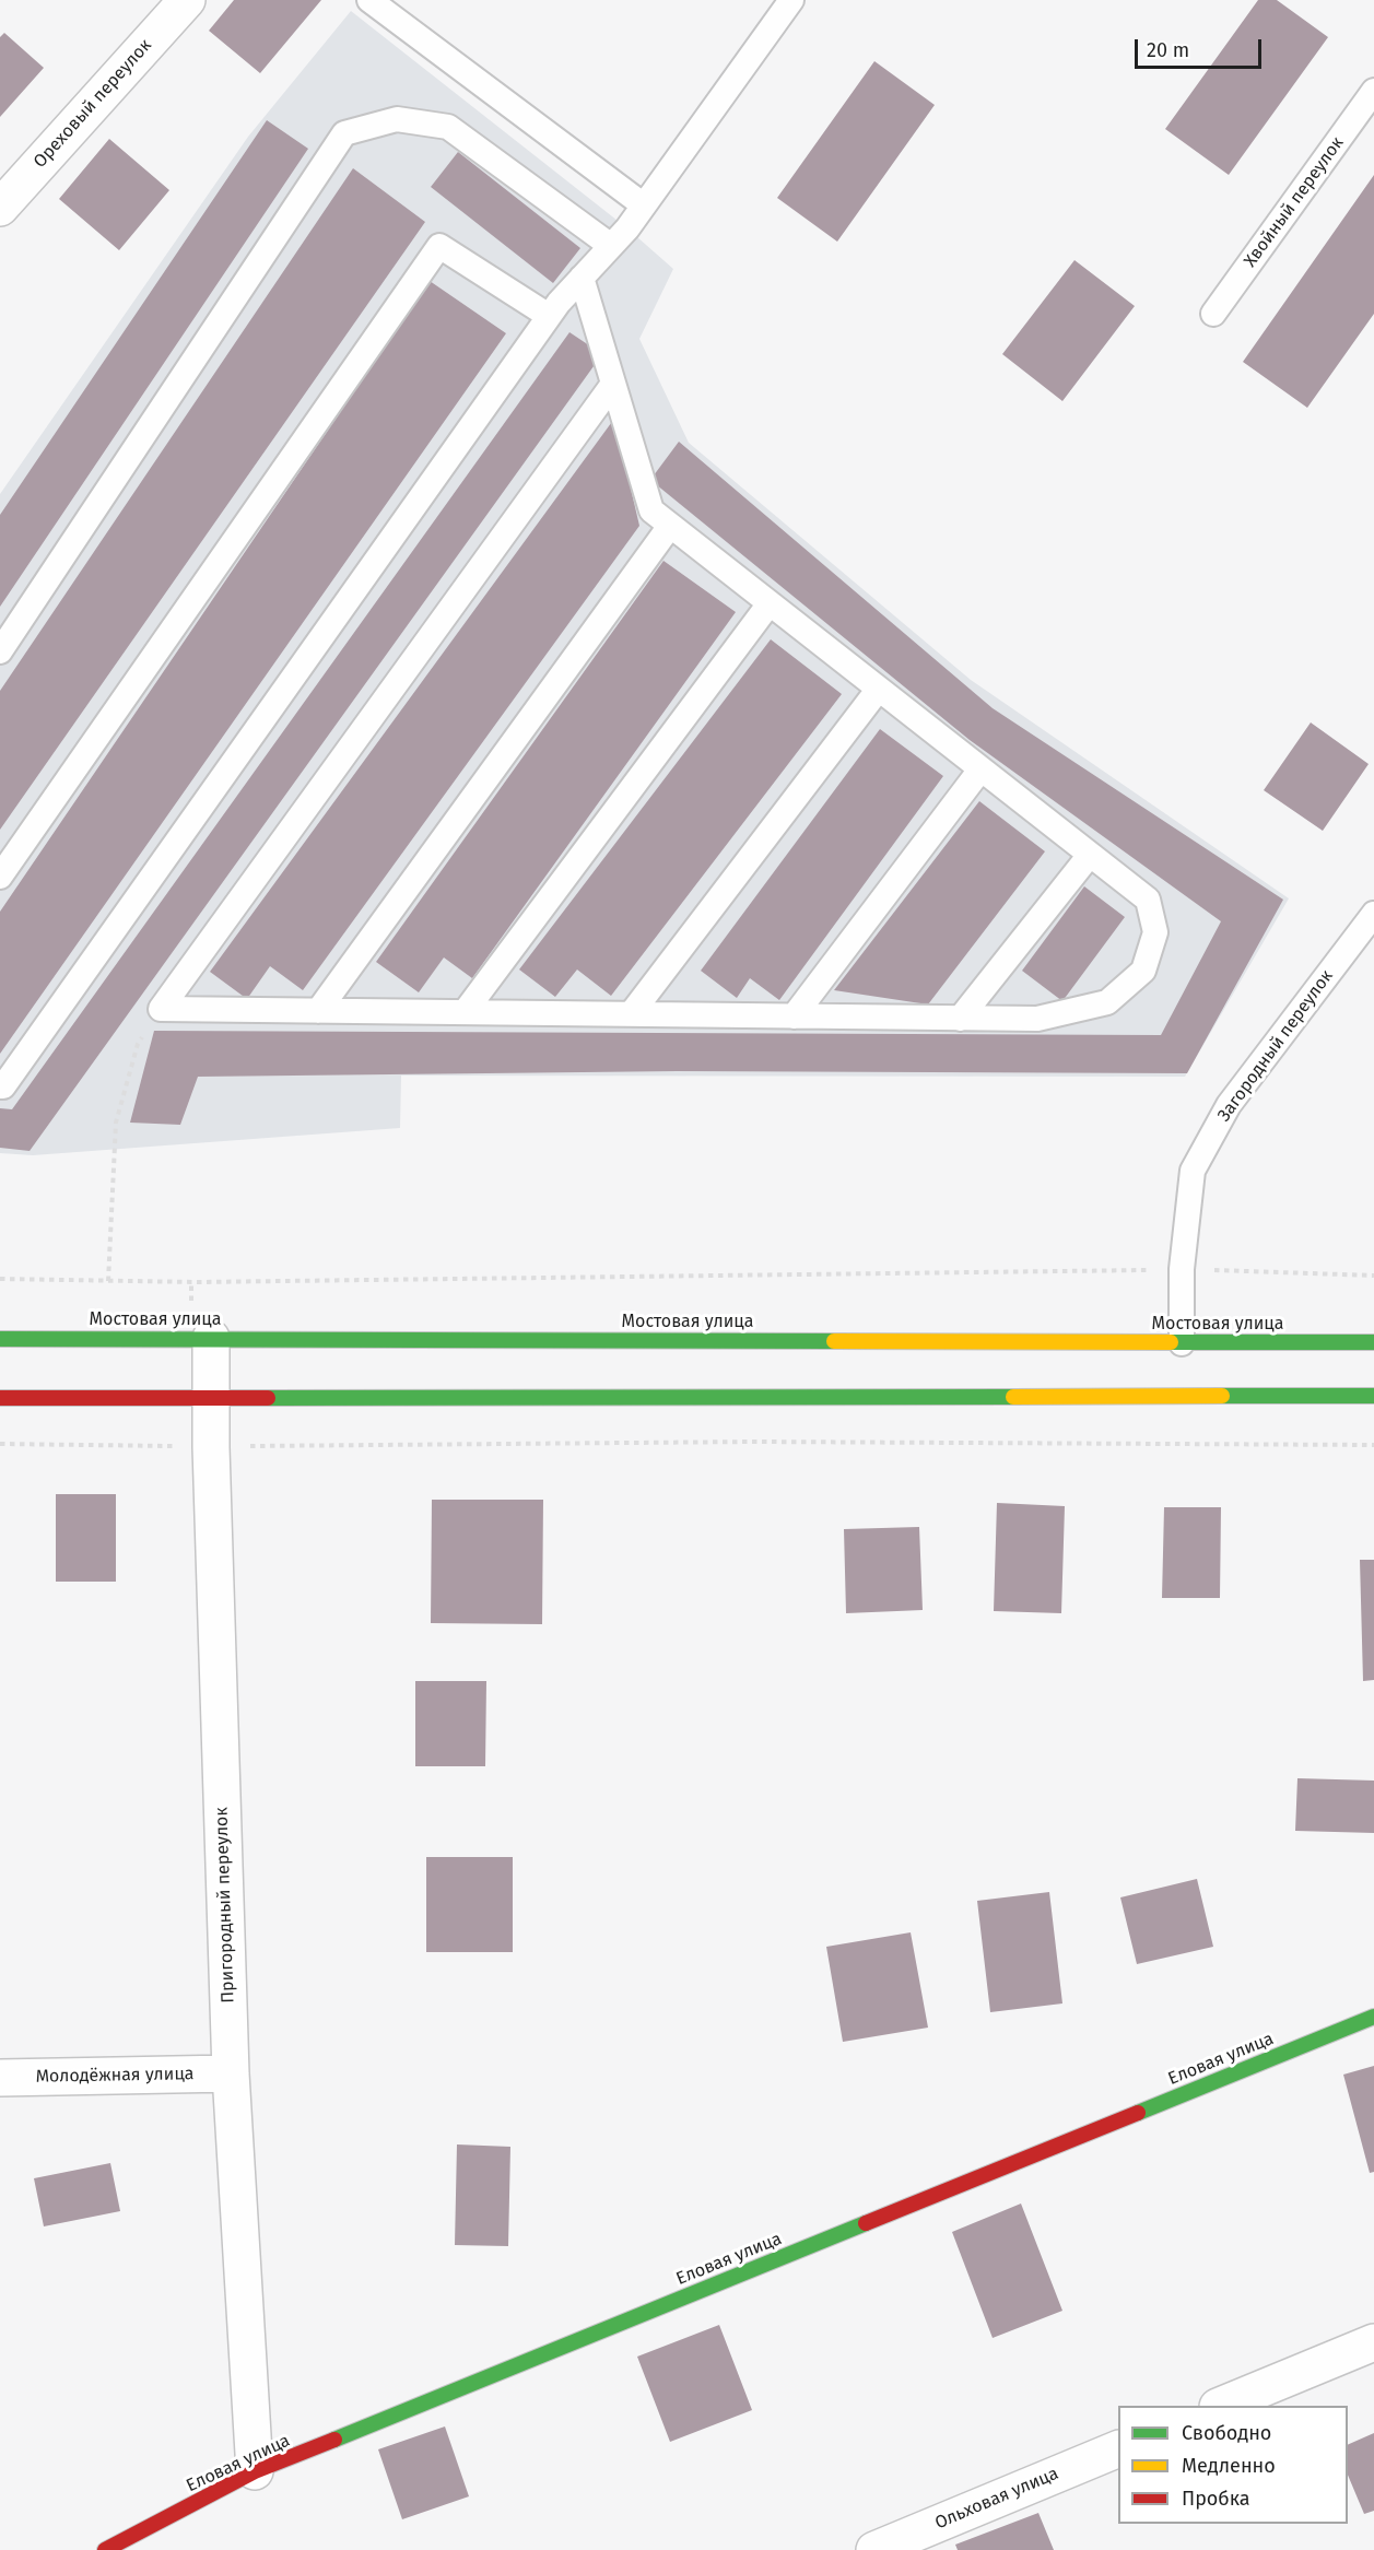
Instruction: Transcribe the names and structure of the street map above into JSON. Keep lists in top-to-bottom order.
{
  "streets": {
    "main road": ["Мостовая улица", "Еловая улица"],
    "street": [
      "Ореховый переулок",
      "Пригородный переулок",
      "Молодёжная улица",
      "Ольховая улица"
    ],
    "lane": ["Хвойный переулок", "Загородный переулок"]
  },
  "crossings": [
    ["Загородный переулок", "Мостовая улица"],
    ["Мостовая улица", "Пригородный переулок"],
    ["Пригородный переулок", "Еловая улица"],
    ["Пригородный переулок", "Молодёжная улица"]
  ],
  "legend": ["Свободно", "Медленно", "Пробка"],
  "scale_bar": "20 m"
}
